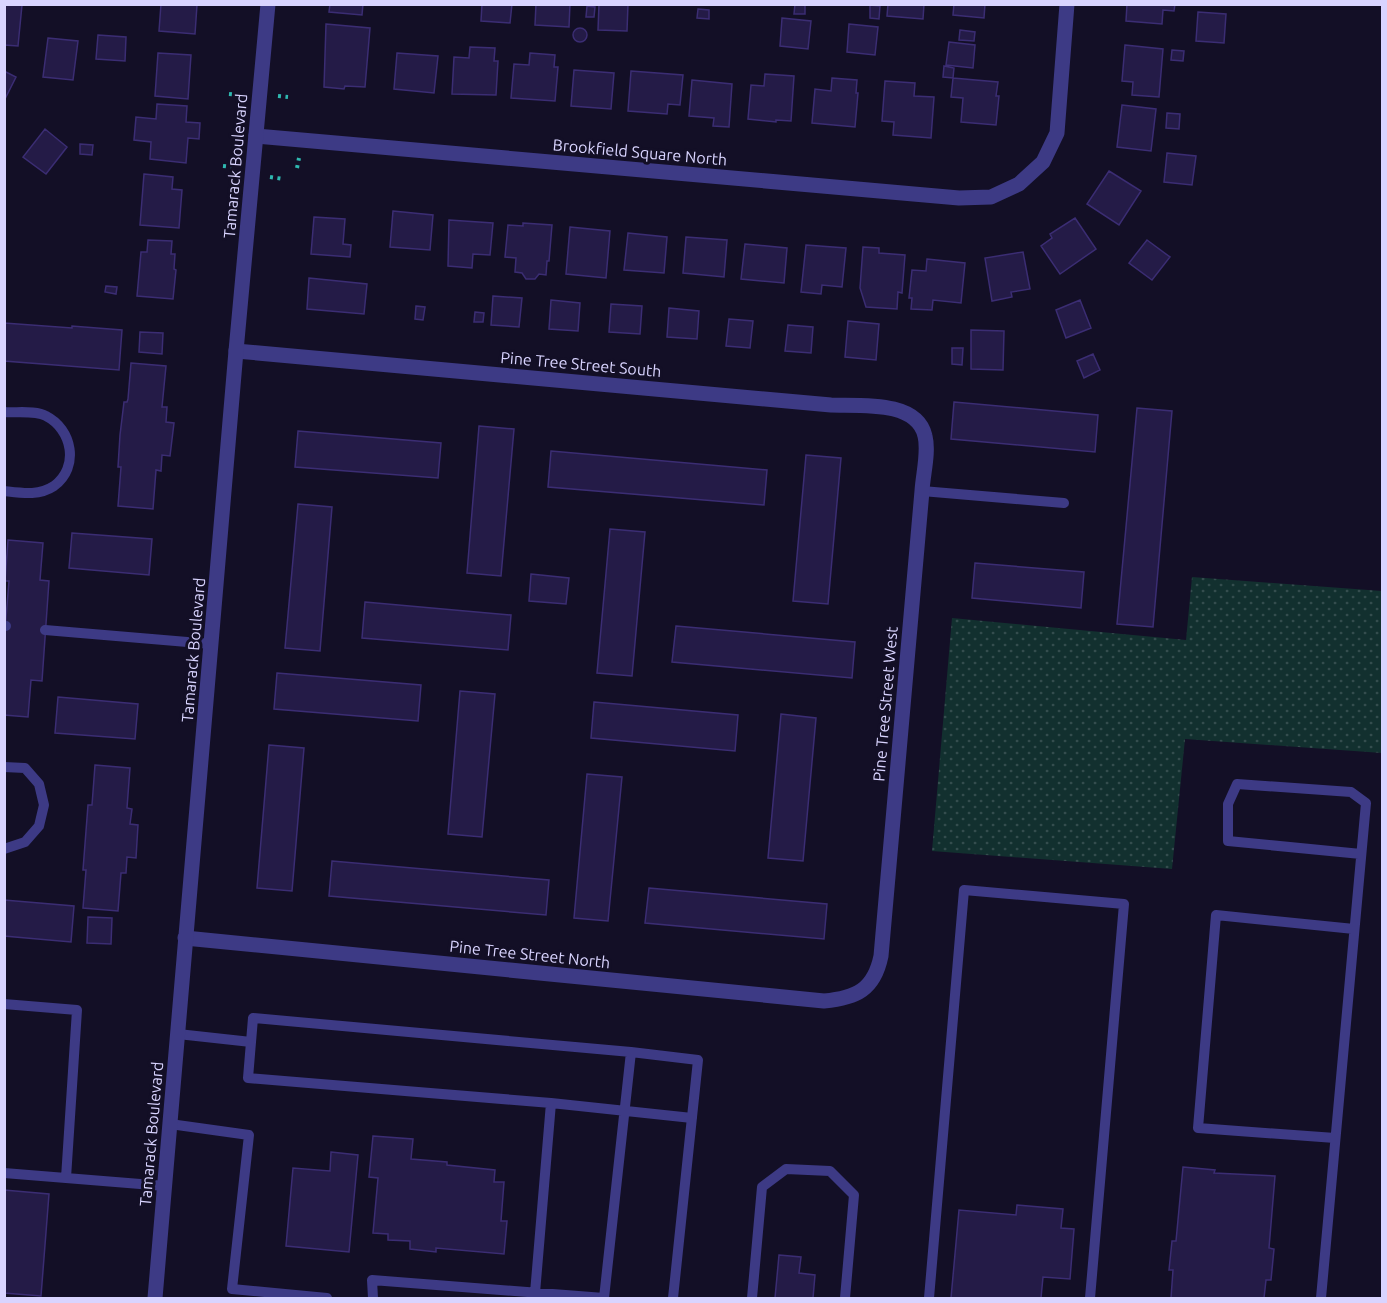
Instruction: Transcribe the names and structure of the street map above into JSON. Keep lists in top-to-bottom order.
{
  "streets": {
    "street": [
      "Brookfield Square North",
      "Tamarack Boulevard",
      "Pine Tree Street South",
      "Pine Tree Street West",
      "Pine Tree Street North"
    ]
  },
  "crossings": [
    ["Brookfield Square North", "Tamarack Boulevard"],
    ["Tamarack Boulevard", "Pine Tree Street South"],
    ["Tamarack Boulevard", "Pine Tree Street North"],
    ["Pine Tree Street South", "Pine Tree Street West"],
    ["Pine Tree Street West", "Pine Tree Street North"]
  ]
}
